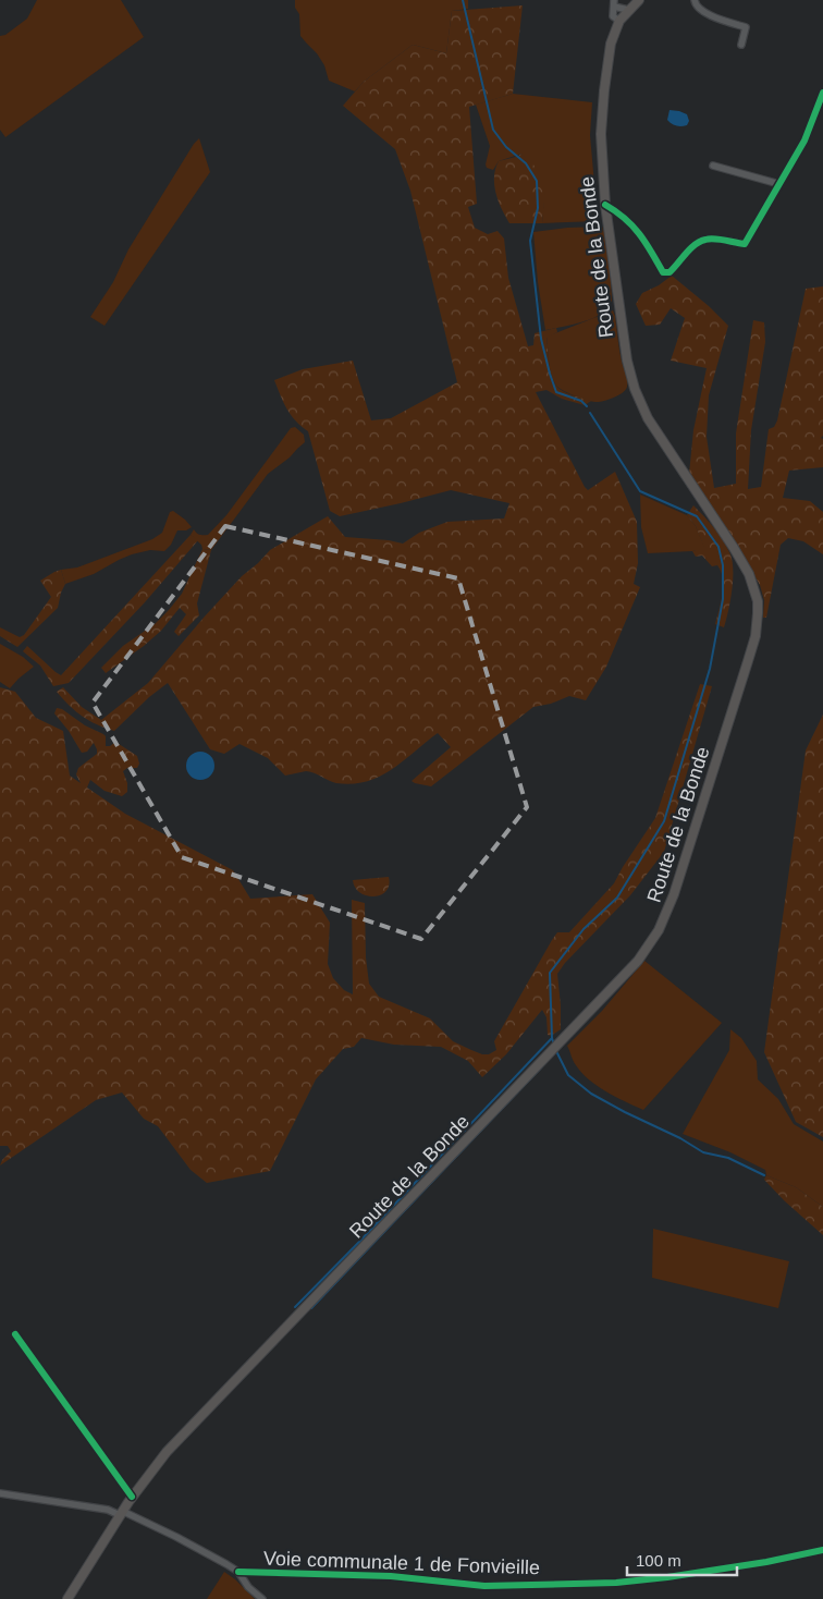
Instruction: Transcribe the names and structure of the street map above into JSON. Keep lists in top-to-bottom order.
{
  "streets": {
    "main road": ["Route de la Bonde"],
    "street": ["Voie communale 1 de Fonvieille"]
  },
  "scale_bar": "100 m"
}
